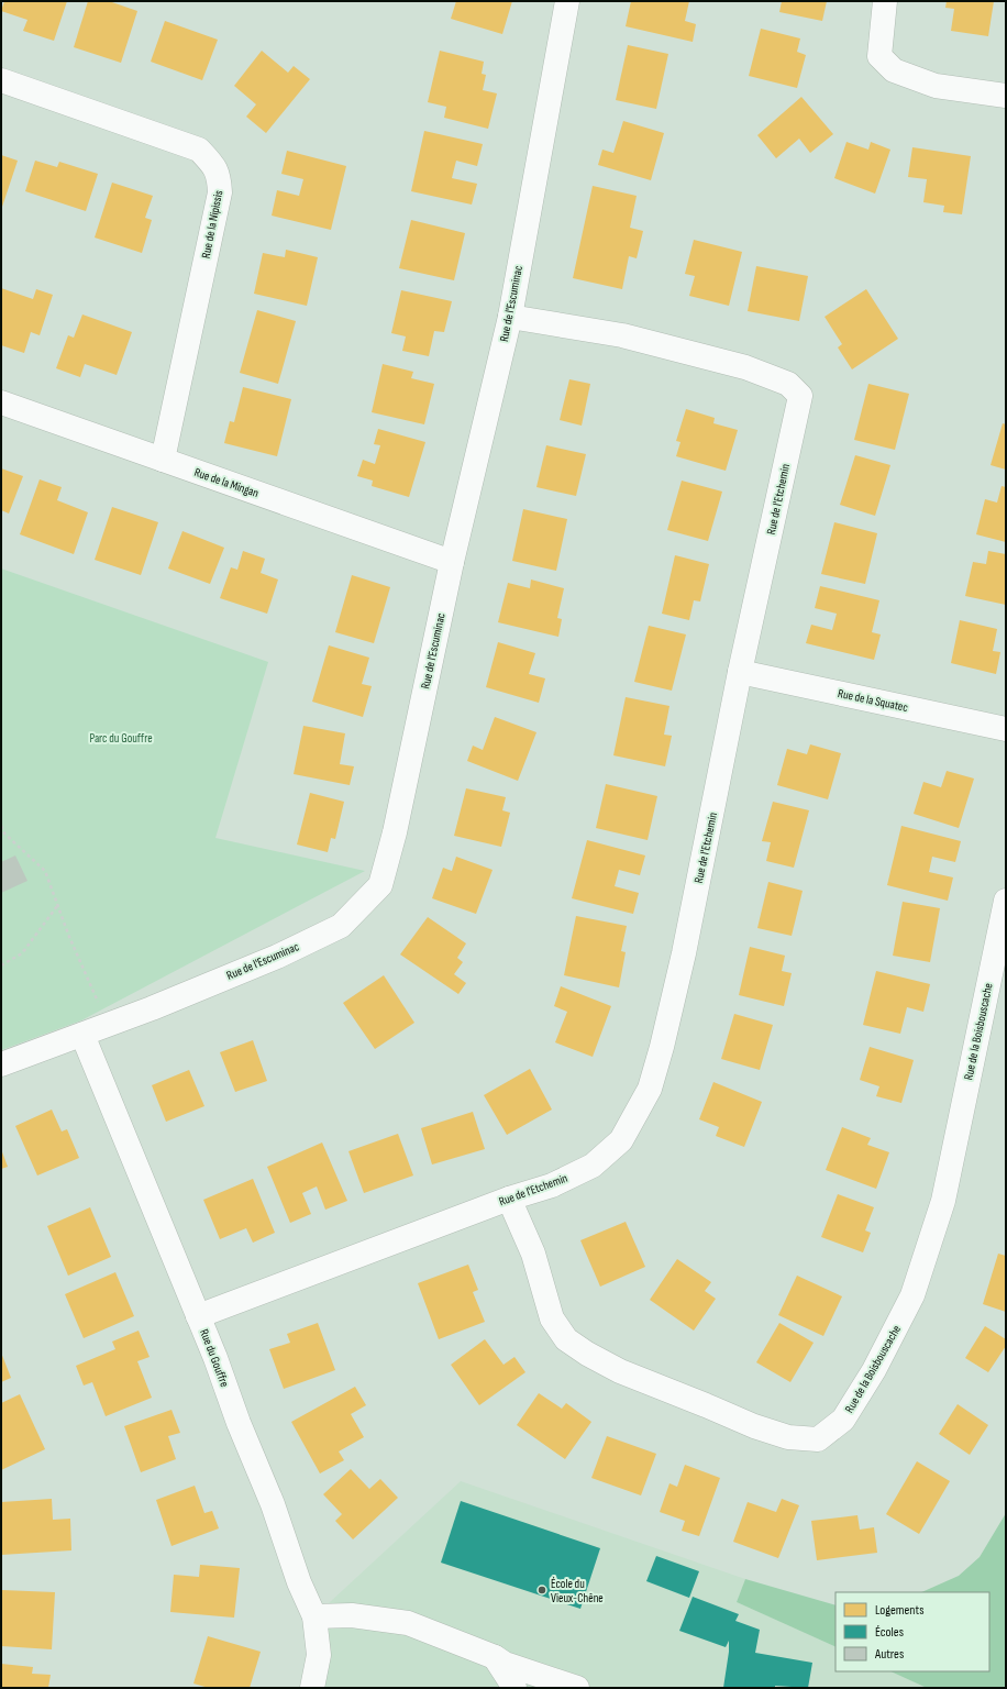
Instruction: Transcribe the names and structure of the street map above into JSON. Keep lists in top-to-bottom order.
{
  "streets": {
    "street": [
      "Rue de la Nipissis",
      "Rue de l'Escuminac",
      "Rue de la Mingan",
      "Rue de l'Etchemin",
      "Rue de la Squatec",
      "Rue de la Boisbouscache",
      "Rue du Gouffre"
    ]
  },
  "crossings": [
    ["Rue de la Nipissis", "Rue de la Mingan"],
    ["Rue de l'Escuminac", "Rue de la Mingan"],
    ["Rue de l'Escuminac", "Rue de l'Etchemin"],
    ["Rue de l'Escuminac", "Rue du Gouffre"],
    ["Rue de l'Etchemin", "Rue de la Squatec"],
    ["Rue de l'Etchemin", "Rue de la Boisbouscache"],
    ["Rue de l'Etchemin", "Rue du Gouffre"]
  ],
  "parks": ["Parc du Gouffre"],
  "places": ["École du Vieux-Chêne"],
  "legend": ["Logements", "Écoles", "Autres"]
}
